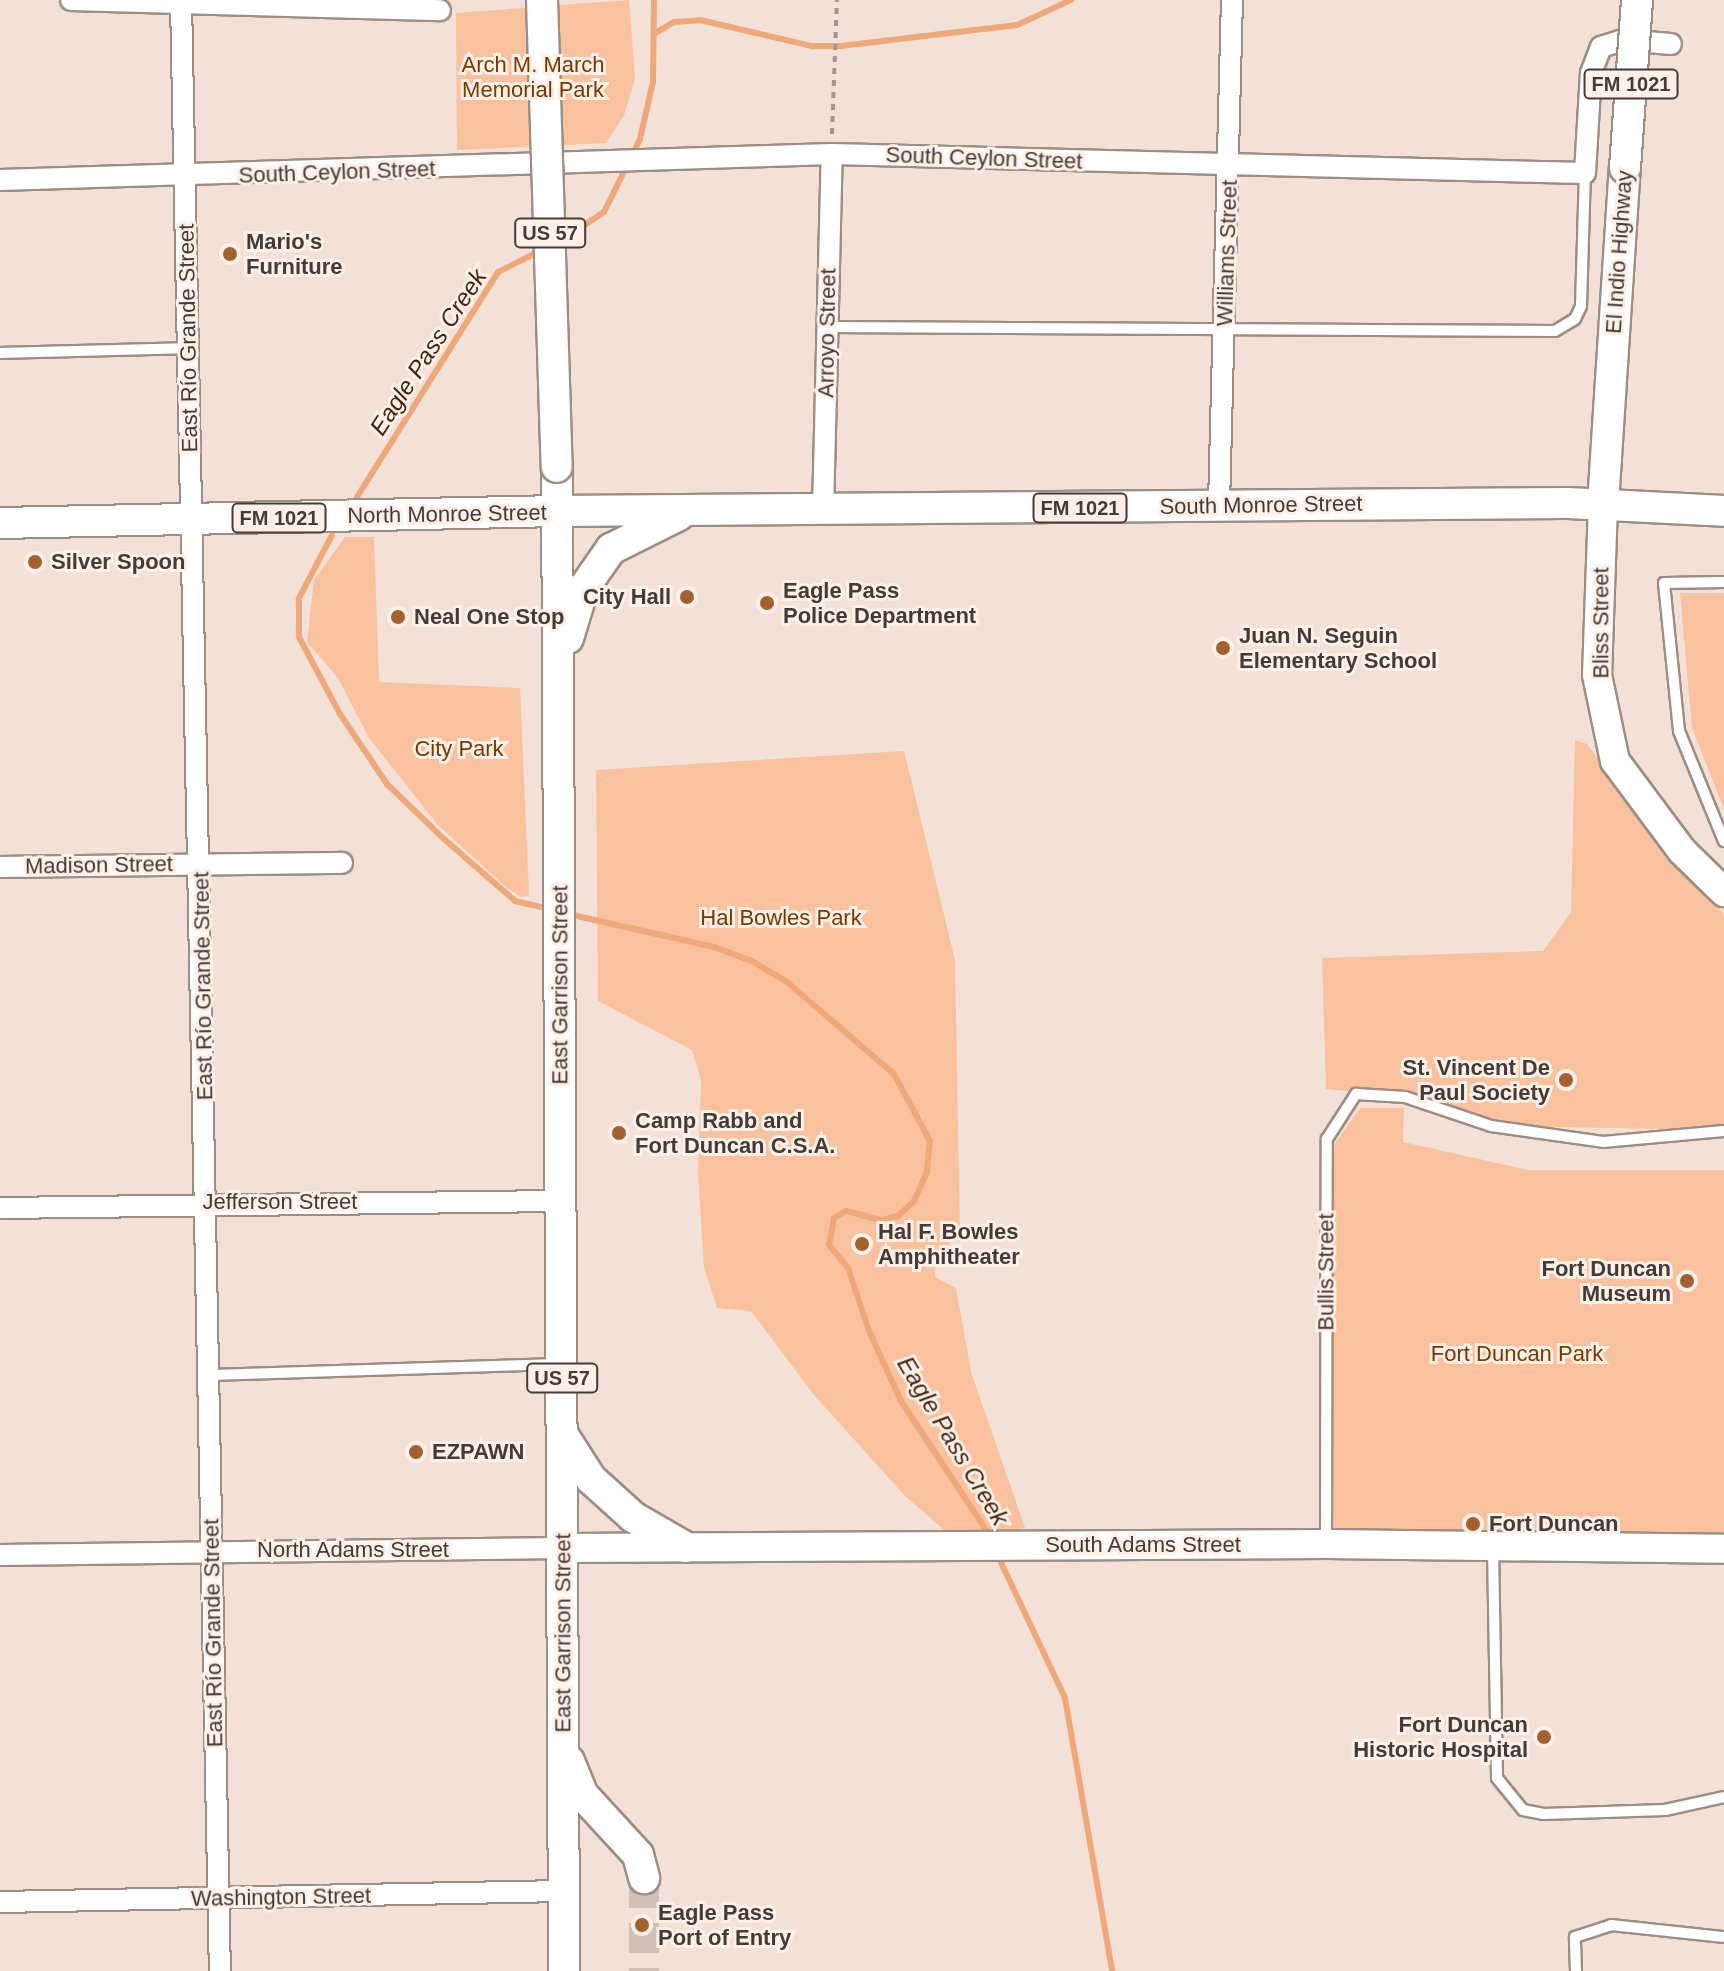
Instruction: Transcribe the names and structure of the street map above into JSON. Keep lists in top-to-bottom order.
{
  "streets": {
    "main road": [
      "FM 1021",
      "US 57",
      "El Indio Highway",
      "South Monroe Street",
      "North Monroe Street",
      "East Garrison Street"
    ],
    "street": [
      "South Ceylon Street",
      "Williams Street",
      "Arroyo Street",
      "East Río Grande Street",
      "Bliss Street",
      "Madison Street",
      "Jefferson Street",
      "South Adams Street",
      "North Adams Street",
      "Washington Street"
    ],
    "lane": ["Bullis Street"]
  },
  "crossings": [
    ["South Ceylon Street", "Williams Street"],
    ["South Ceylon Street", "Arroyo Street"],
    ["South Ceylon Street", "East Río Grande Street"],
    ["US 57", "East Garrison Street"],
    ["El Indio Highway", "South Monroe Street"],
    ["El Indio Highway", "Bliss Street"],
    ["Williams Street", "South Monroe Street"],
    ["Arroyo Street", "South Monroe Street"],
    ["East Río Grande Street", "North Monroe Street"],
    ["East Río Grande Street", "Madison Street"],
    ["East Río Grande Street", "Jefferson Street"],
    ["East Río Grande Street", "North Adams Street"],
    ["East Río Grande Street", "Washington Street"],
    ["South Monroe Street", "North Monroe Street"],
    ["South Monroe Street", "Bliss Street"],
    ["South Monroe Street", "East Garrison Street"],
    ["North Monroe Street", "East Garrison Street"],
    ["East Garrison Street", "Jefferson Street"],
    ["East Garrison Street", "South Adams Street"],
    ["East Garrison Street", "North Adams Street"],
    ["East Garrison Street", "Washington Street"],
    ["Bullis Street", "South Adams Street"],
    ["South Adams Street", "North Adams Street"]
  ],
  "water": ["Eagle Pass Creek"],
  "parks": [
    "Arch M. March Memorial Park",
    "City Park",
    "Hal Bowles Park",
    "Fort Duncan Park"
  ],
  "places": [
    "Mario's Furniture",
    "Silver Spoon",
    "City Hall",
    "Eagle Pass Police Department",
    "Neal One Stop",
    "Juan N. Seguin Elementary School",
    "St. Vincent De Paul Society",
    "Camp Rabb and Fort Duncan C.S.A.",
    "Hal F. Bowles Amphitheater",
    "Fort Duncan Museum",
    "EZPAWN",
    "Fort Duncan",
    "Fort Duncan Historic Hospital",
    "Eagle Pass Port of Entry"
  ]
}
